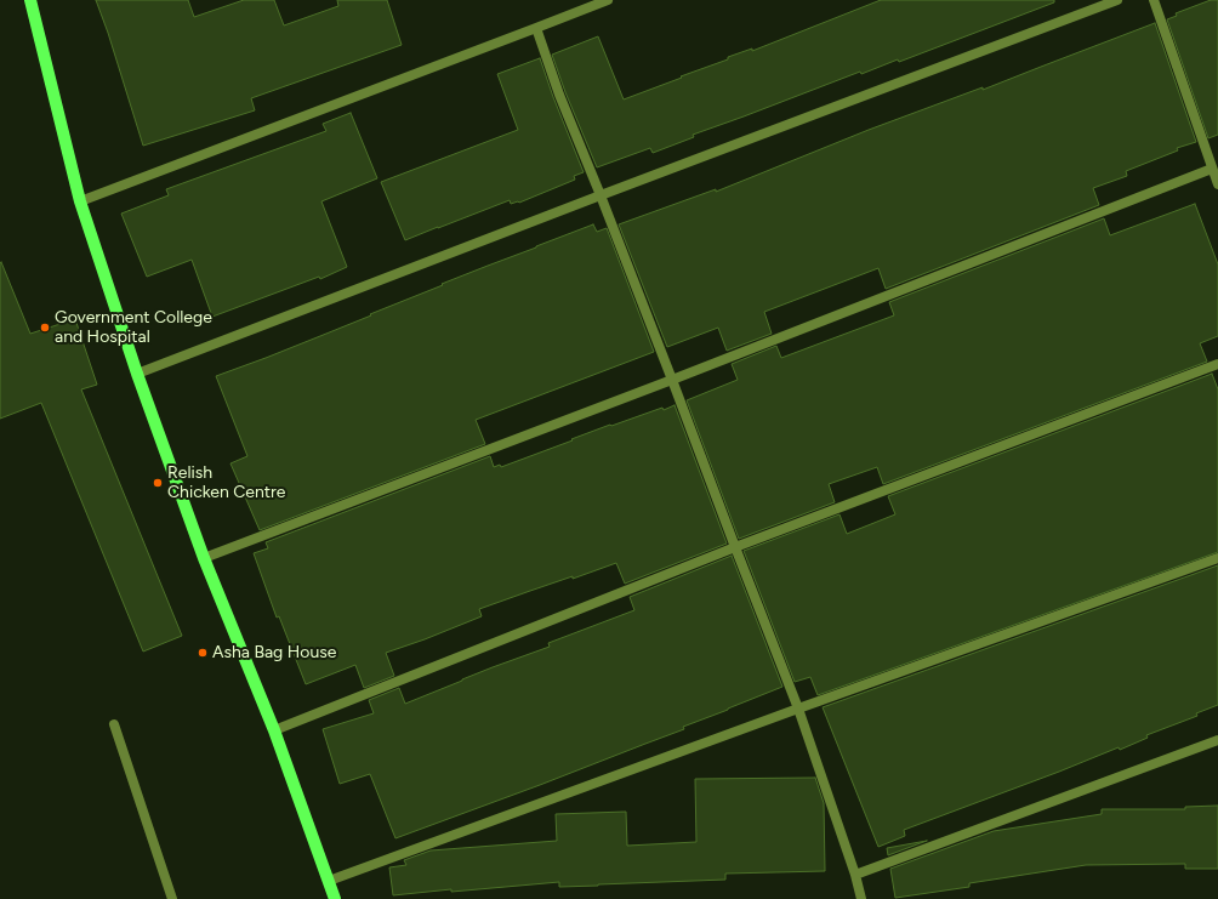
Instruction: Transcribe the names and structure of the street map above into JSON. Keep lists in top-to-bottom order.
{
  "places": ["Government College and Hospital", "Relish Chicken Centre", "Asha Bag House"]
}
